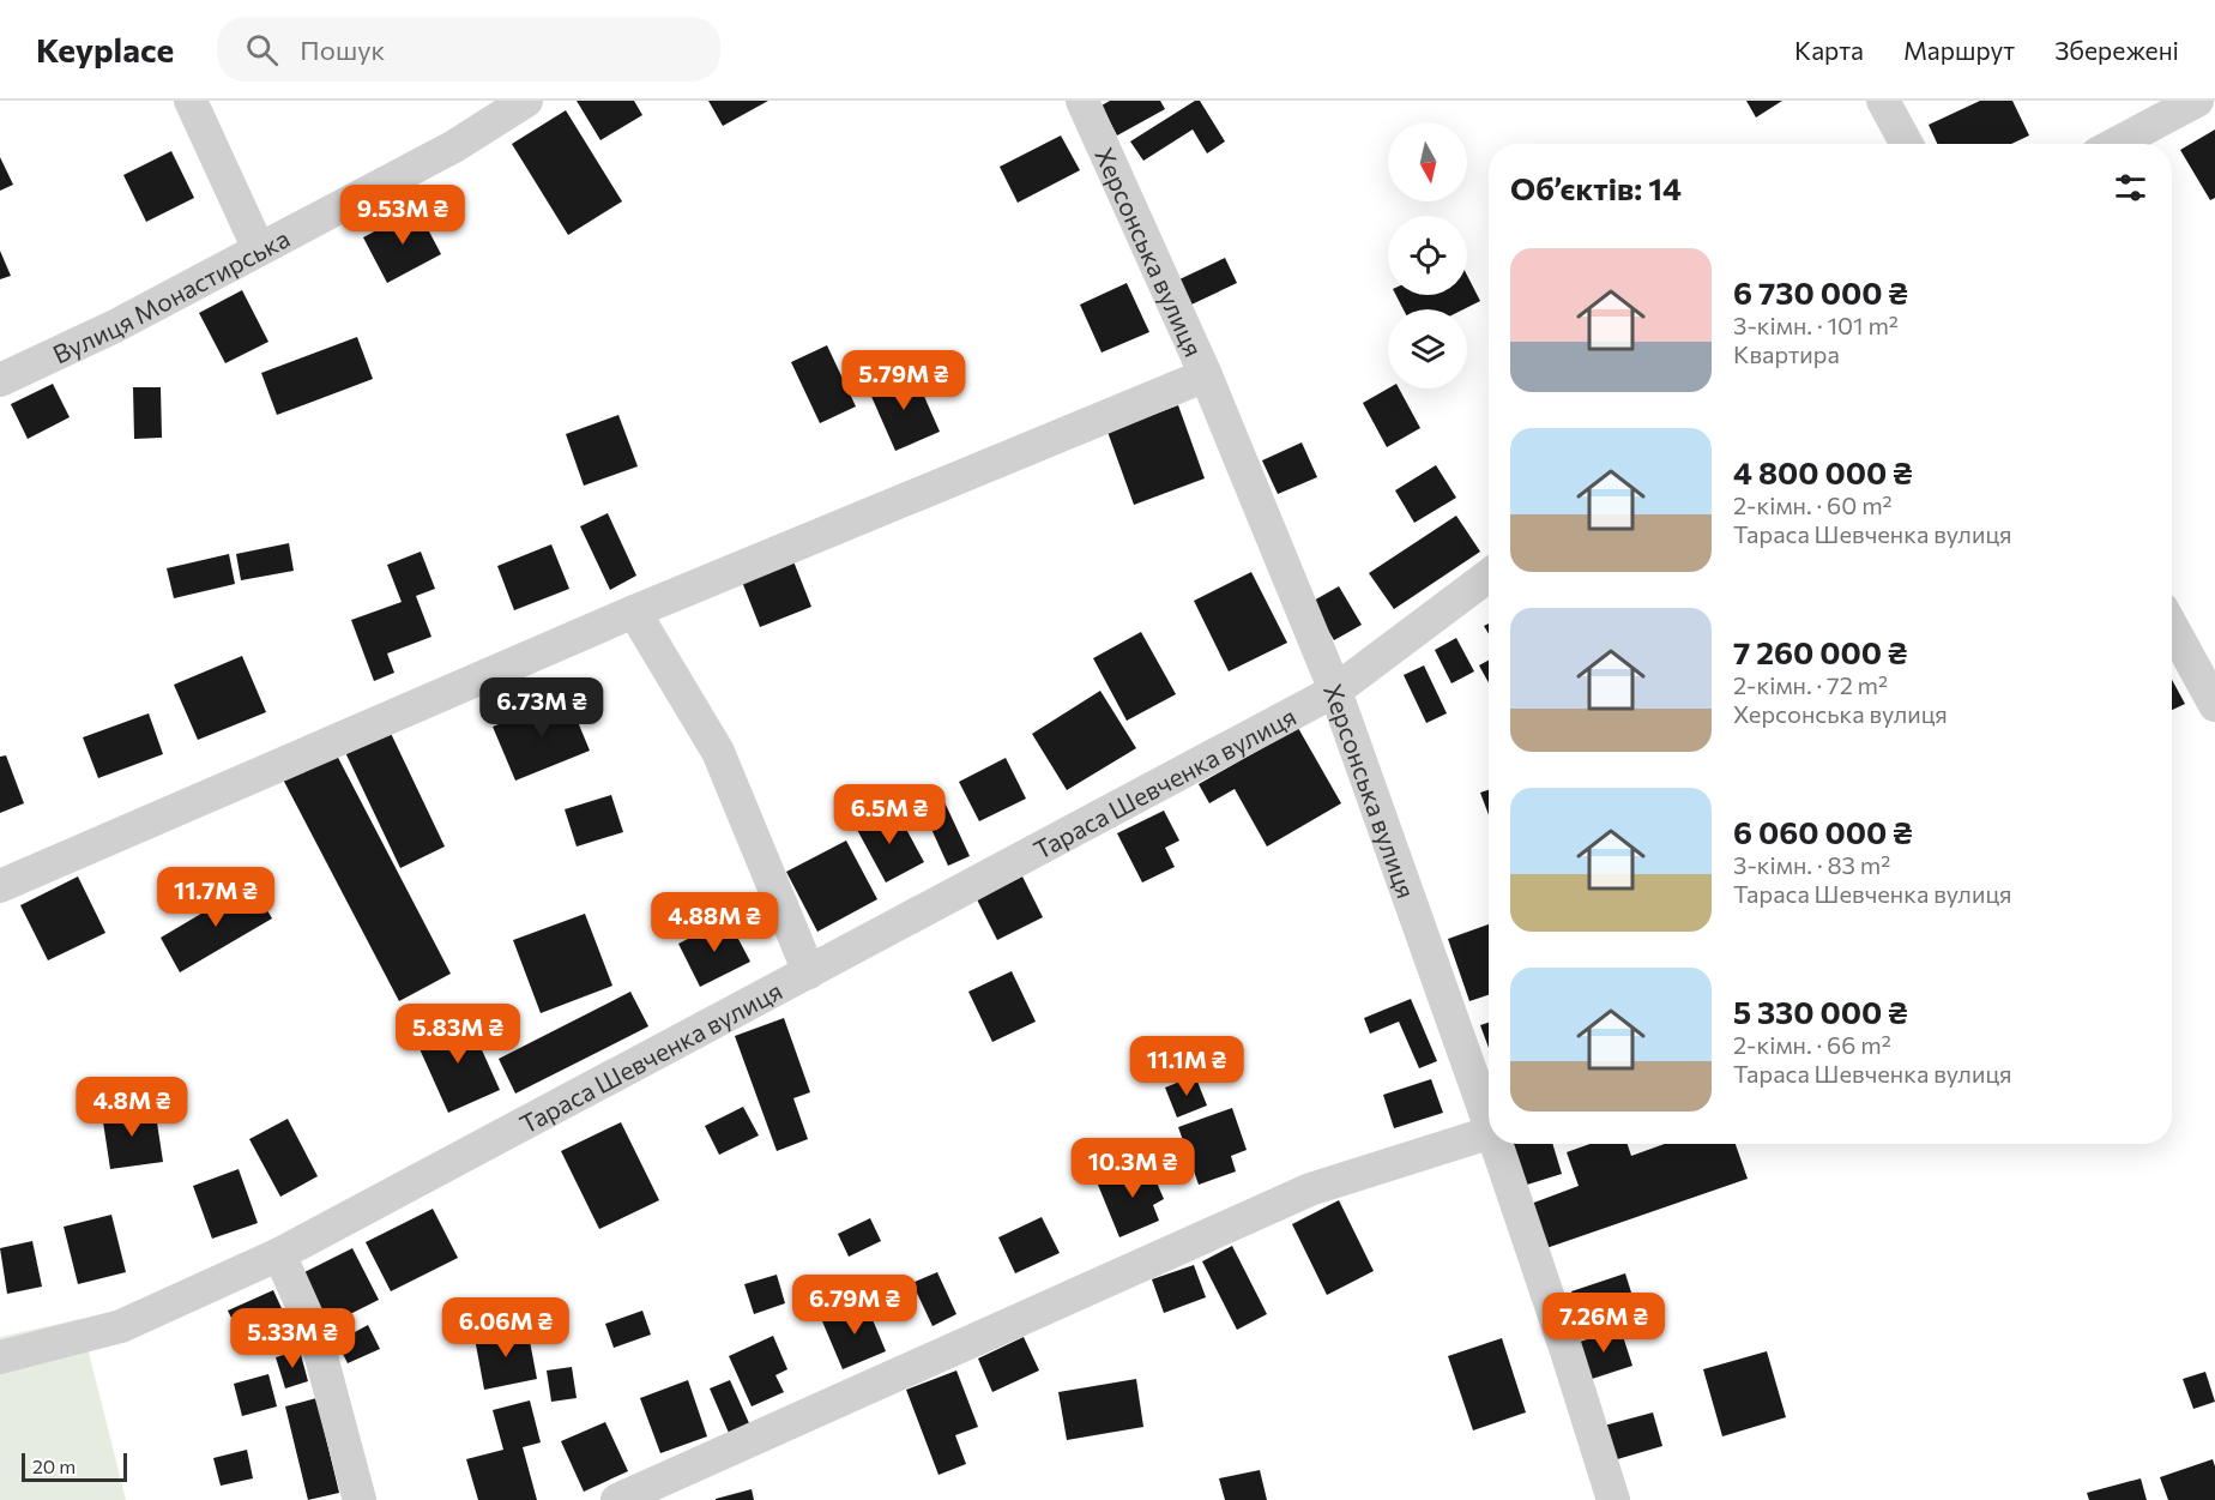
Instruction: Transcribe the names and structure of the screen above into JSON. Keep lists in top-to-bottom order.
{
  "streets": {
    "street": ["Херсонська вулиця", "Вулиця Монастирська", "Тараса Шевченка вулиця"]
  },
  "crossings": [
    ["Херсонська вулиця", "Тараса Шевченка вулиця"]
  ],
  "scale_bar": "20 m",
  "north": "bottom",
  "page": {
    "header": "Keyplace",
    "search": "Пошук",
    "nav": ["Карта", "Маршрут", "Збережені"],
    "heading": "Об’єктів: 14",
    "price": [
      "9.53M ₴",
      "5.79M ₴",
      "6.73M ₴",
      "6.5M ₴",
      "11.7M ₴",
      "4.88M ₴",
      "5.83M ₴",
      "11.1M ₴",
      "4.8M ₴",
      "10.3M ₴",
      "6.79M ₴",
      "7.26M ₴",
      "6.06M ₴",
      "5.33M ₴"
    ],
    "list": [
      {
        "name": "6 730 000 ₴",
        "note": "3-кімн. · 101 m² · Квартира"
      },
      {
        "name": "4 800 000 ₴",
        "note": "2-кімн. · 60 m² · Тараса Шевченка вулиця"
      },
      {
        "name": "7 260 000 ₴",
        "note": "2-кімн. · 72 m² · Херсонська вулиця"
      },
      {
        "name": "6 060 000 ₴",
        "note": "3-кімн. · 83 m² · Тараса Шевченка вулиця"
      },
      {
        "name": "5 330 000 ₴",
        "note": "2-кімн. · 66 m² · Тараса Шевченка вулиця"
      }
    ],
    "scale": "20 m"
  }
}
